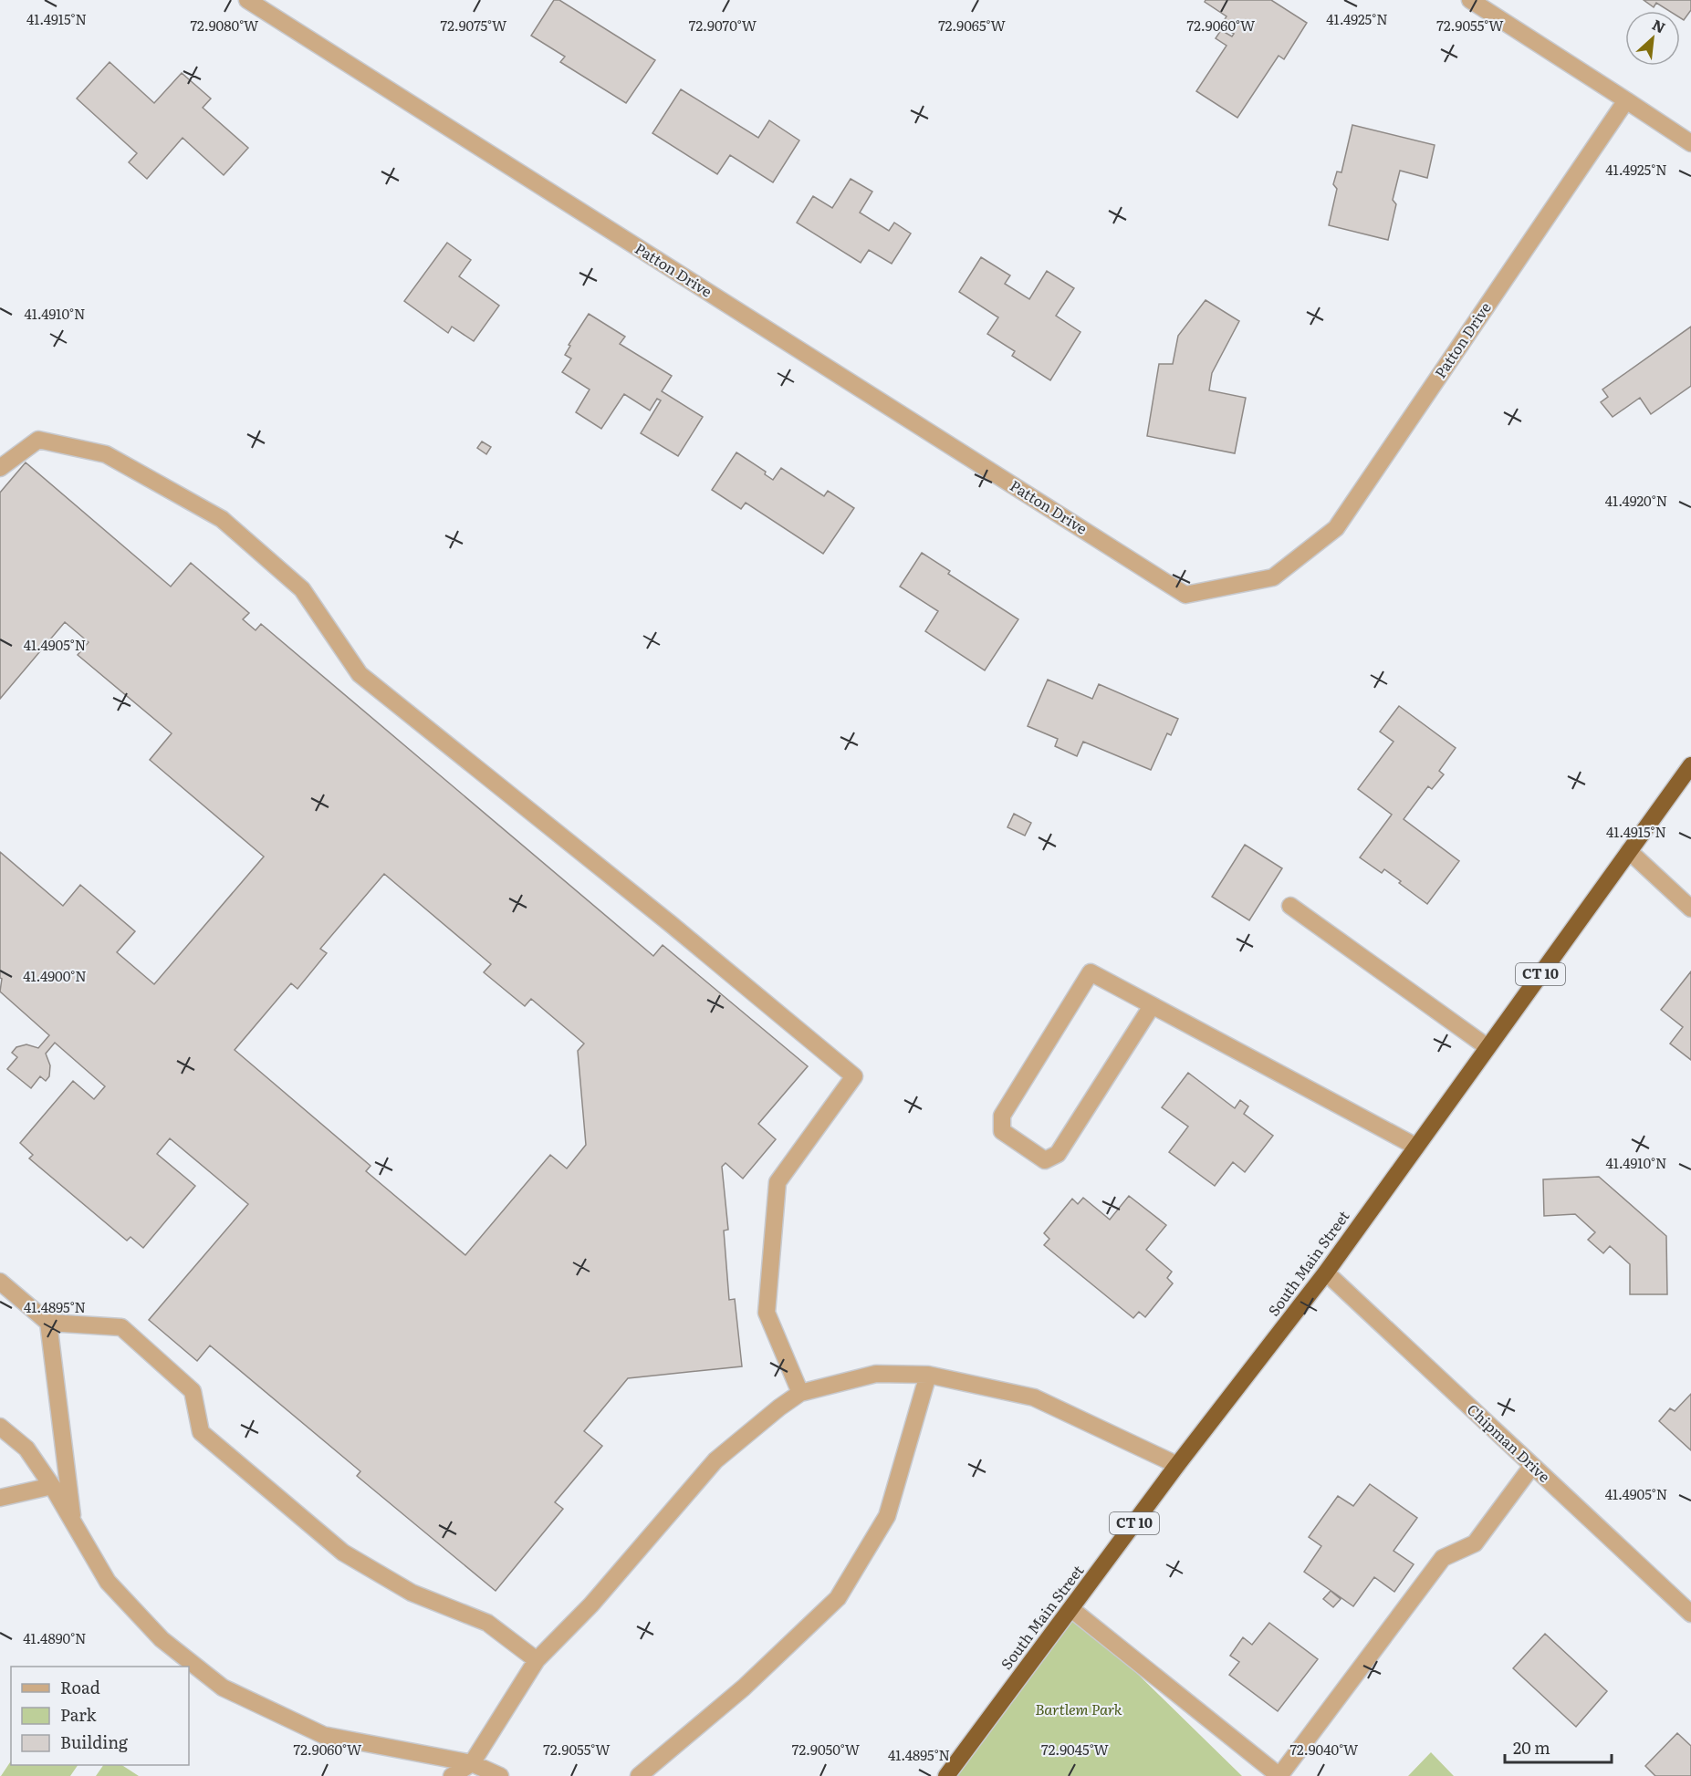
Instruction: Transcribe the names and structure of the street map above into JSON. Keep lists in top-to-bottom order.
{
  "streets": {
    "highway": ["CT 10", "South Main Street"],
    "street": ["Patton Drive", "Chipman Drive"]
  },
  "crossings": [
    ["South Main Street", "Chipman Drive"]
  ],
  "parks": ["Bartlem Park"],
  "legend": ["Road", "Park", "Building"],
  "scale_bar": "20 m",
  "north": "top right",
  "coordinates": [
    "41.4925°N",
    "41.4915°N",
    "72.9080°W",
    "72.9075°W",
    "72.9070°W",
    "72.9065°W",
    "72.9060°W",
    "72.9055°W",
    "41.4910°N",
    "41.4920°N",
    "41.4905°N",
    "41.4900°N",
    "41.4895°N",
    "41.4890°N",
    "72.9050°W",
    "72.9045°W",
    "72.9040°W"
  ]
}
